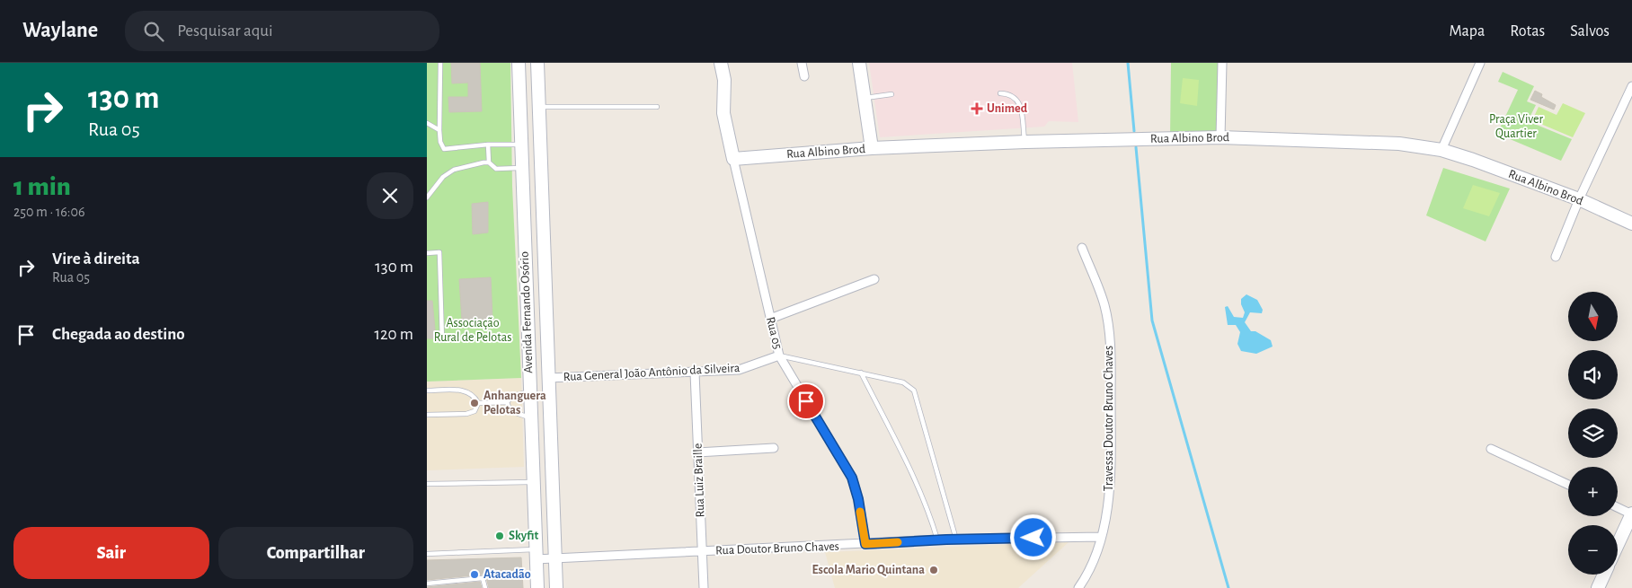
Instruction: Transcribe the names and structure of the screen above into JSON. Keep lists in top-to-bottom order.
{
  "streets": {
    "main road": ["Rua Albino Brod", "Avenida Fernando Osório"],
    "street": [
      "Rua 05",
      "Rua General João Antônio da Silveira",
      "Travessa Doutor Bruno Chaves",
      "Rua Luiz Braille",
      "Rua Doutor Bruno Chaves"
    ]
  },
  "crossings": [
    ["Rua Albino Brod", "Rua 05"],
    ["Avenida Fernando Osório", "Rua General João Antônio da Silveira"],
    ["Avenida Fernando Osório", "Rua Doutor Bruno Chaves"],
    ["Rua 05", "Rua General João Antônio da Silveira"],
    ["Rua 05", "Rua Doutor Bruno Chaves"],
    ["Rua General João Antônio da Silveira", "Rua Luiz Braille"],
    ["Travessa Doutor Bruno Chaves", "Rua Doutor Bruno Chaves"],
    ["Rua Luiz Braille", "Rua Doutor Bruno Chaves"]
  ],
  "parks": ["Praça Viver Quartier", "Associação Rural de Pelotas"],
  "places": {
    "health": ["Unimed"],
    "other": [
      "Anhanguera Pelotas",
      "Skyfit",
      "Escola Mario Quintana",
      "Atacadão"
    ]
  },
  "north": "bottom",
  "page": {
    "header": "Waylane",
    "search": "Pesquisar aqui",
    "nav": ["Mapa", "Rotas", "Salvos"],
    "turn": ["130 m", "Rua 05"],
    "heading": ["1 min", "250 m · 16:06"],
    "list": [
      {
        "name": "Vire à direita",
        "note": "Rua 05",
        "value": "130 m"
      },
      {
        "name": "Chegada ao destino",
        "value": "120 m"
      }
    ],
    "map_buttons": ["+", "−"],
    "buttons": ["Sair", "Compartilhar"]
  }
}
